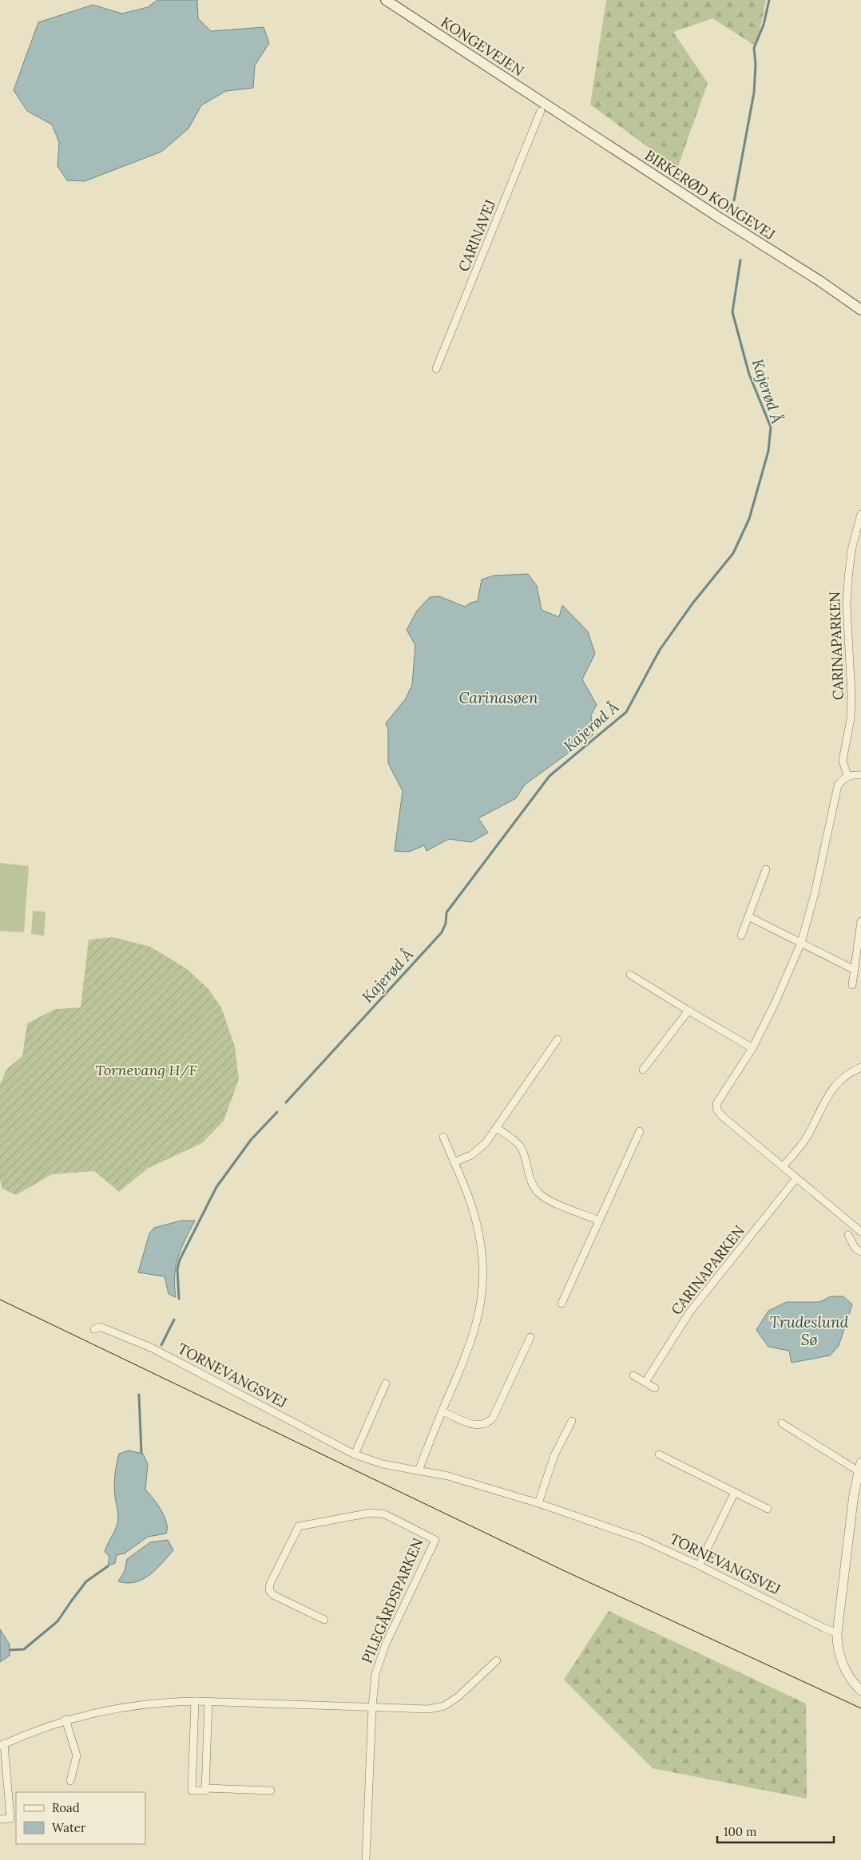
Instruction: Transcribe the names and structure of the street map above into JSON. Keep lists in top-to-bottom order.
{
  "streets": {
    "main road": ["KONGEVEJEN", "BIRKERØD KONGEVEJ"],
    "street": [
      "CARINAVEJ",
      "CARINAPARKEN",
      "TORNEVANGSVEJ",
      "PILEGÅRDSPARKEN"
    ]
  },
  "crossings": [
    ["KONGEVEJEN", "BIRKERØD KONGEVEJ"],
    ["KONGEVEJEN", "CARINAVEJ"],
    ["BIRKERØD KONGEVEJ", "CARINAVEJ"]
  ],
  "water": ["Kajerød Å", "Carinasøen", "Trudeslund Sø"],
  "parks": ["Tornevang H/F"],
  "legend": ["Road", "Water"],
  "scale_bar": "100 m"
}
